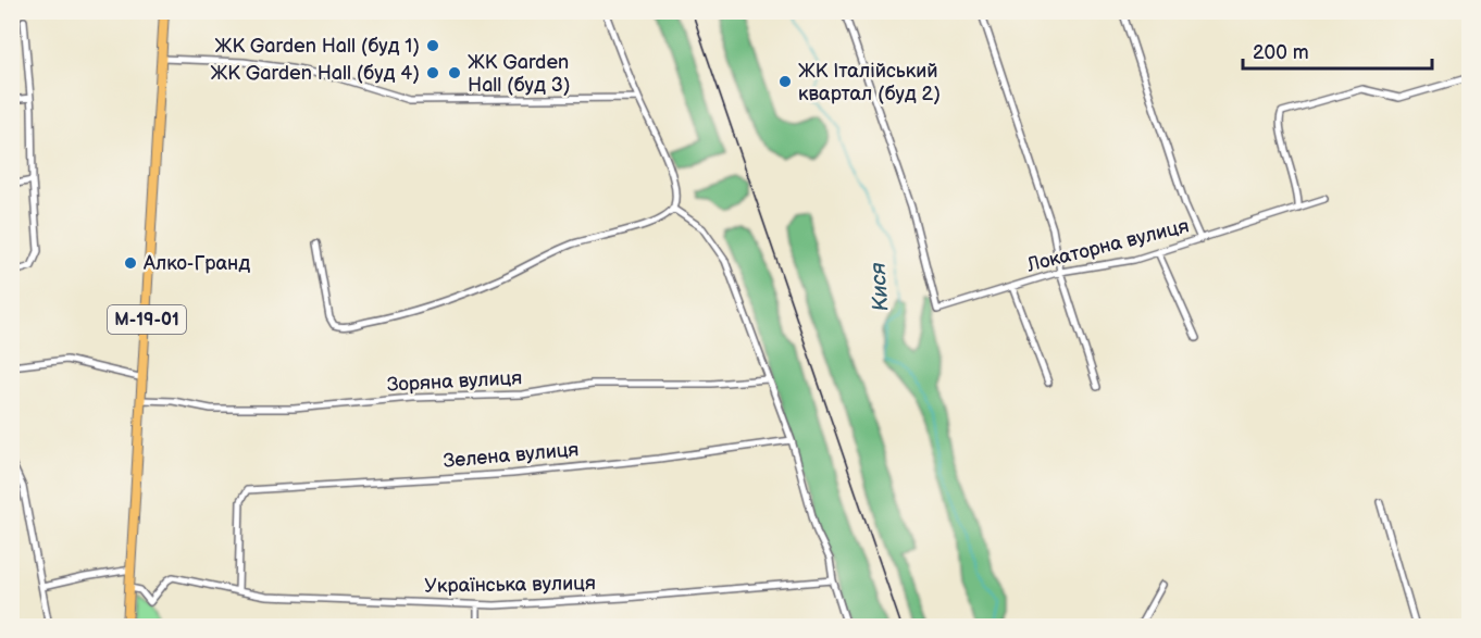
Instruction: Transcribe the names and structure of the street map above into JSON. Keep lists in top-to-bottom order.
{
  "streets": {
    "main road": ["М-19-01"],
    "street": [
      "Локаторна вулиця",
      "Зоряна вулиця",
      "Зелена вулиця",
      "Українська вулиця"
    ]
  },
  "crossings": [
    ["М-19-01", "Зоряна вулиця"],
    ["М-19-01", "Українська вулиця"],
    ["Зелена вулиця", "Українська вулиця"]
  ],
  "water": ["Кися"],
  "places": [
    "ЖК Garden Hall (буд 1)",
    "ЖК Garden Hall (буд 4)",
    "ЖК Garden Hall (буд 3)",
    "ЖК Італійський квартал (буд 2)",
    "Алко-Гранд"
  ],
  "scale_bar": "200 m"
}
